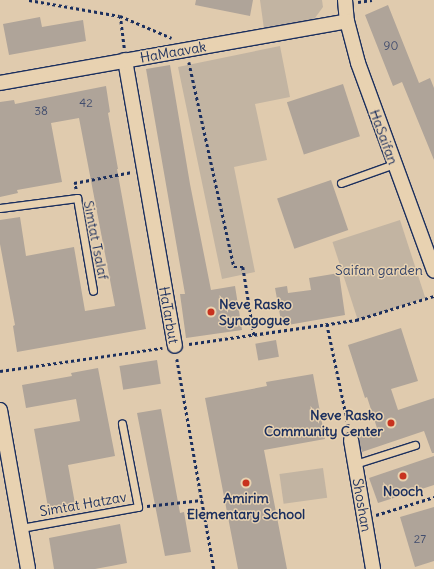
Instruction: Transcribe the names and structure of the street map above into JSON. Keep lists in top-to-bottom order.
{
  "streets": {
    "street": [
      "HaMaavak",
      "HaSaifan",
      "HaTarbut",
      "Shoshan"
    ],
    "lane": ["Simtat Tsalaf", "Simtat Hatzav"]
  },
  "crossings": [
    ["HaMaavak", "HaSaifan"],
    ["HaMaavak", "HaTarbut"]
  ],
  "parks": ["Saifan garden"],
  "places": [
    "Neve Rasko Synagogue",
    "Neve Rasko Community Center",
    "Nooch",
    "Amirim Elementary School"
  ],
  "house_numbers": [
    "90",
    "42",
    "38",
    "27"
  ]
}
